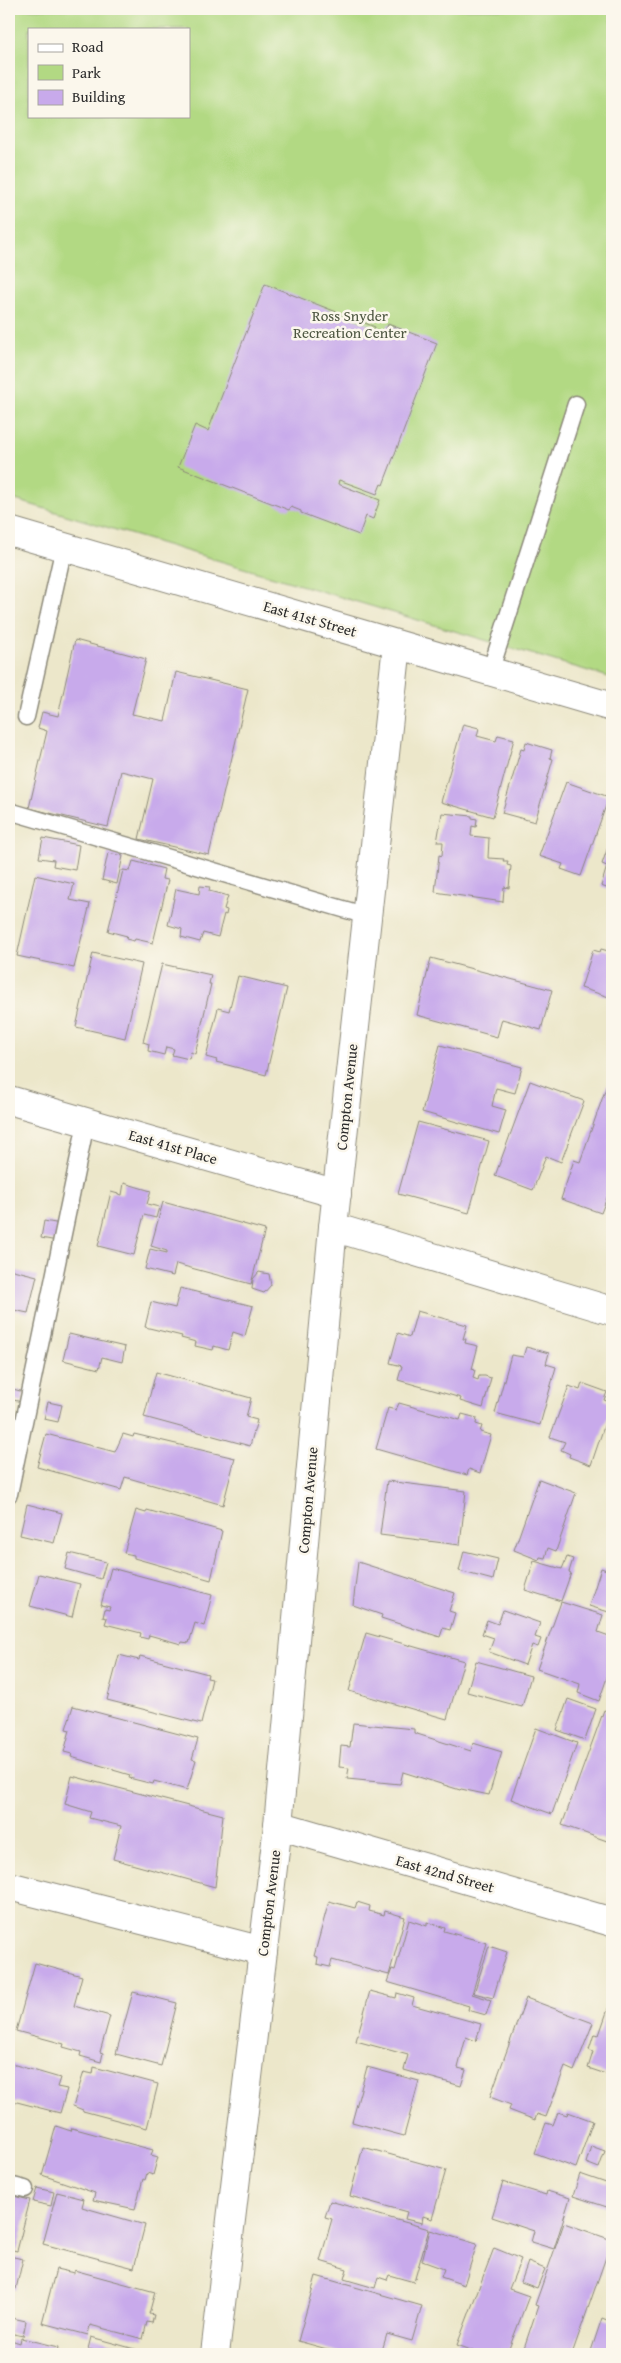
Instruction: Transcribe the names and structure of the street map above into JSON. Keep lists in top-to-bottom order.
{
  "streets": {
    "street": [
      "East 41st Street",
      "Compton Avenue",
      "East 41st Place",
      "East 42nd Street"
    ]
  },
  "crossings": [
    ["East 41st Street", "Compton Avenue"],
    ["Compton Avenue", "East 41st Place"],
    ["Compton Avenue", "East 42nd Street"]
  ],
  "parks": ["Ross Snyder Recreation Center"],
  "legend": ["Road", "Park", "Building"]
}
